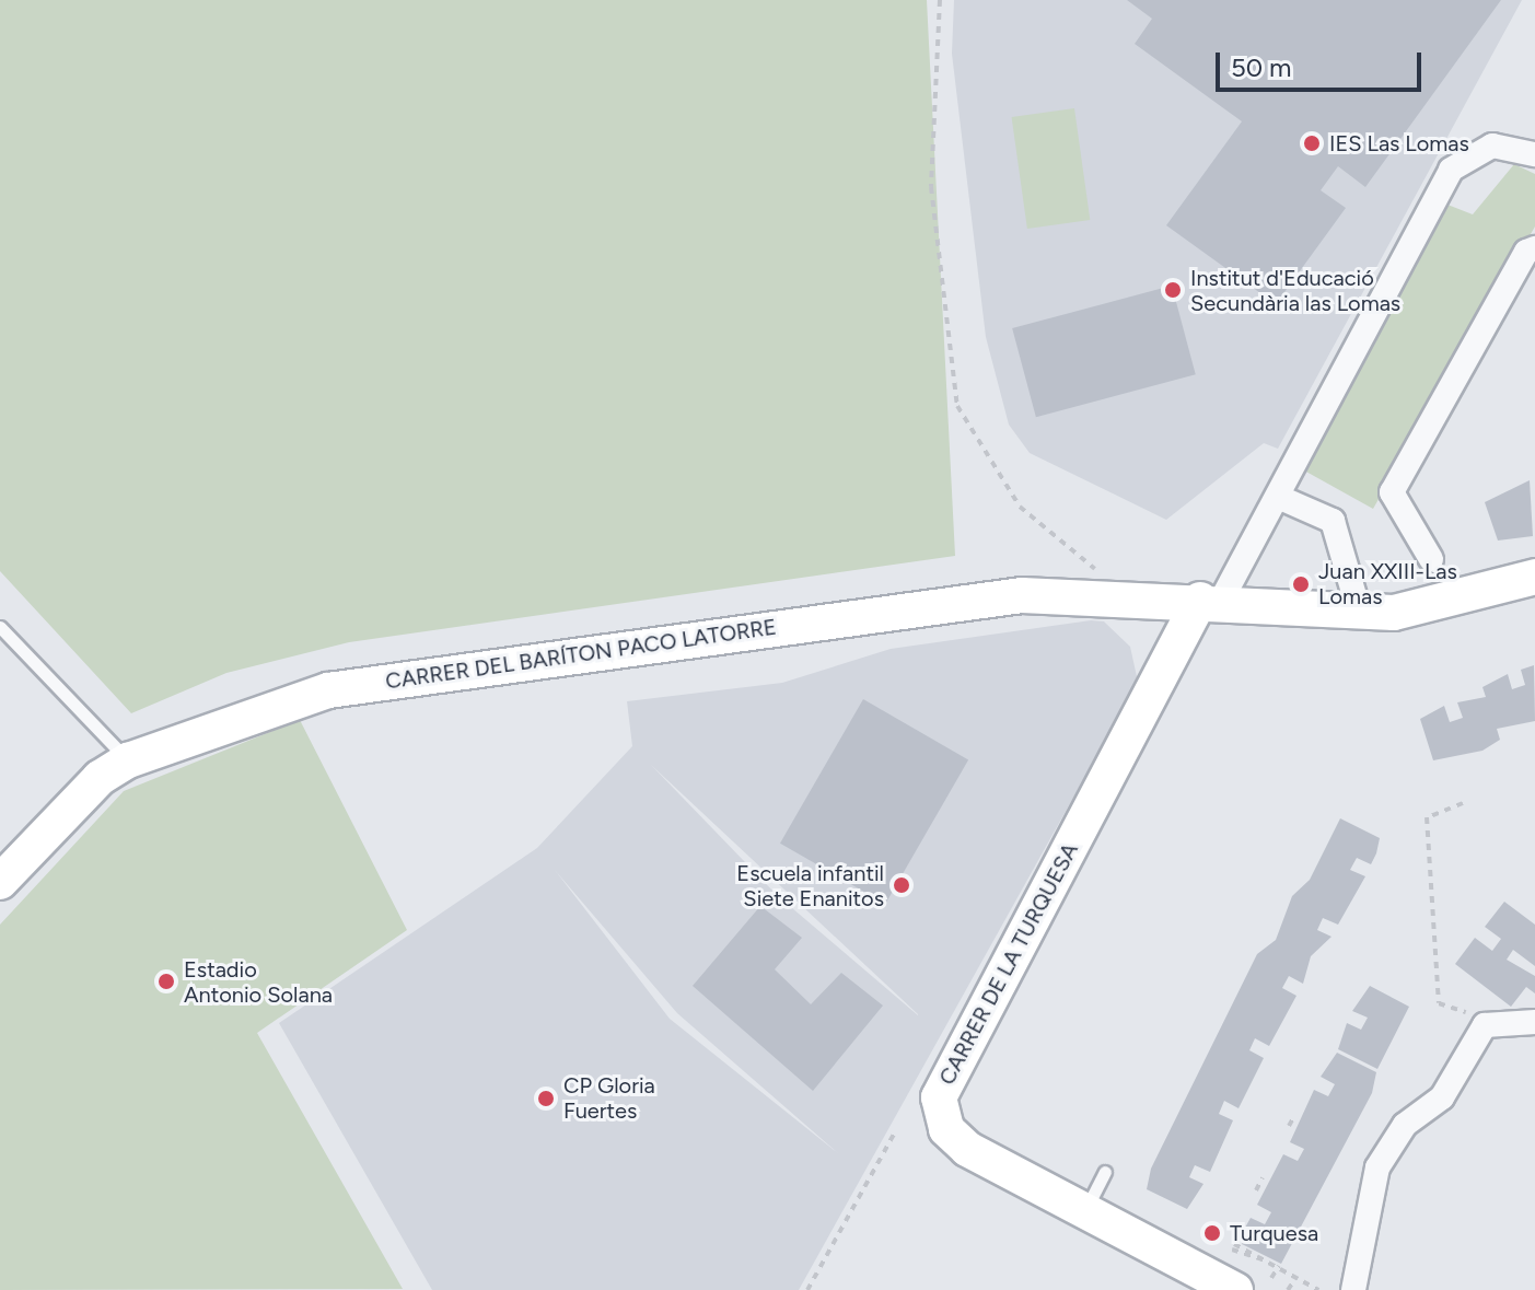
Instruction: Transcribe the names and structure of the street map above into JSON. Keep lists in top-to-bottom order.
{
  "streets": {
    "street": ["CARRER DEL BARÍTON PACO LATORRE", "CARRER DE LA TURQUESA"]
  },
  "crossings": [
    ["CARRER DEL BARÍTON PACO LATORRE", "CARRER DE LA TURQUESA"]
  ],
  "places": [
    "IES Las Lomas",
    "Institut d'Educació Secundària las Lomas",
    "Juan XXIII-Las Lomas",
    "Escuela infantil Siete Enanitos",
    "Estadio Antonio Solana",
    "CP Gloria Fuertes",
    "Turquesa"
  ],
  "scale_bar": "50 m"
}
